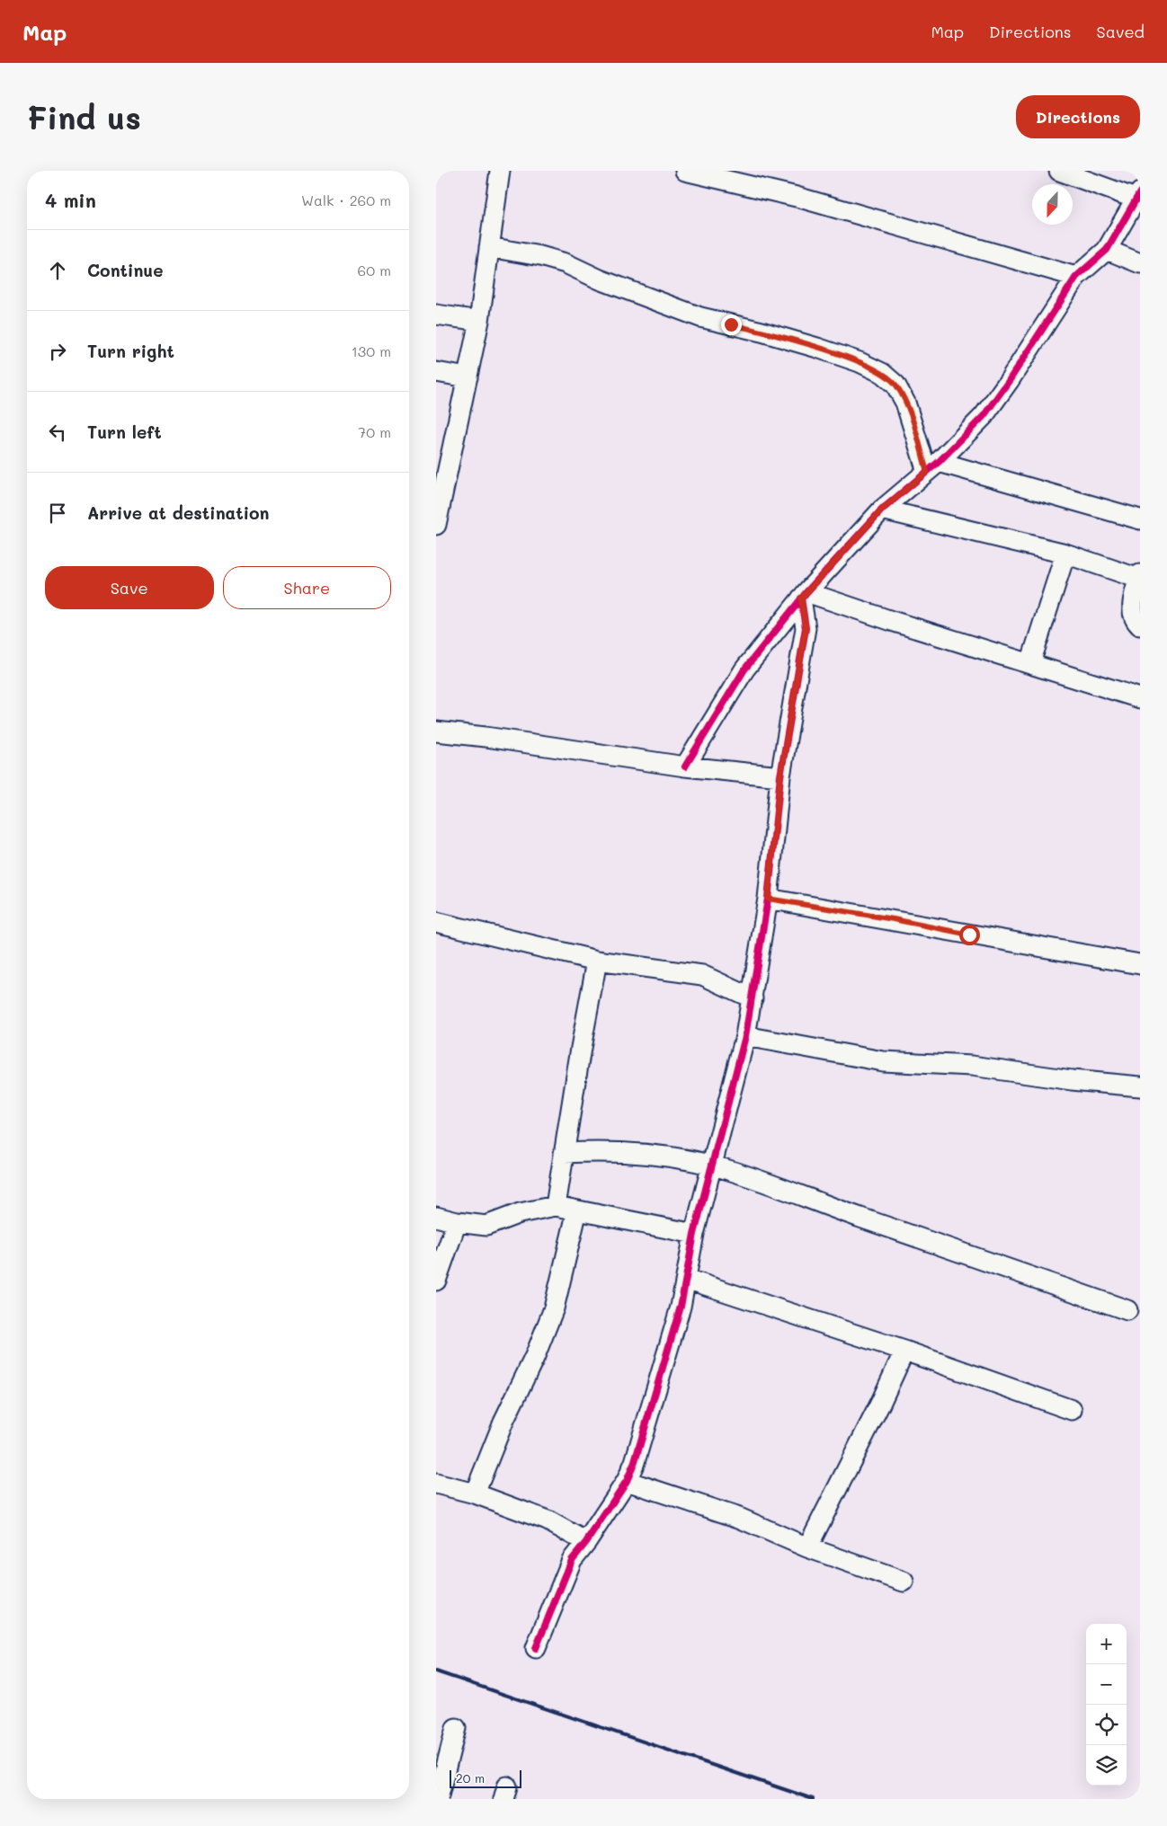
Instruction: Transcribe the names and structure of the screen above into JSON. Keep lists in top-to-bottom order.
{
  "scale_bar": "20 m",
  "north": "bottom",
  "page": {
    "header": "Map",
    "nav": ["Map", "Directions", "Saved"],
    "buttons": [
      "Directions",
      ["Save", "Share"]
    ],
    "title": "Find us",
    "heading": ["4 min", "Walk · 260 m"],
    "list": [
      ["Continue", "60 m"],
      ["Turn right", "130 m"],
      ["Turn left", "70 m"],
      "Arrive at destination"
    ],
    "map_buttons": ["+", "−"],
    "scale": "20 m"
  }
}
